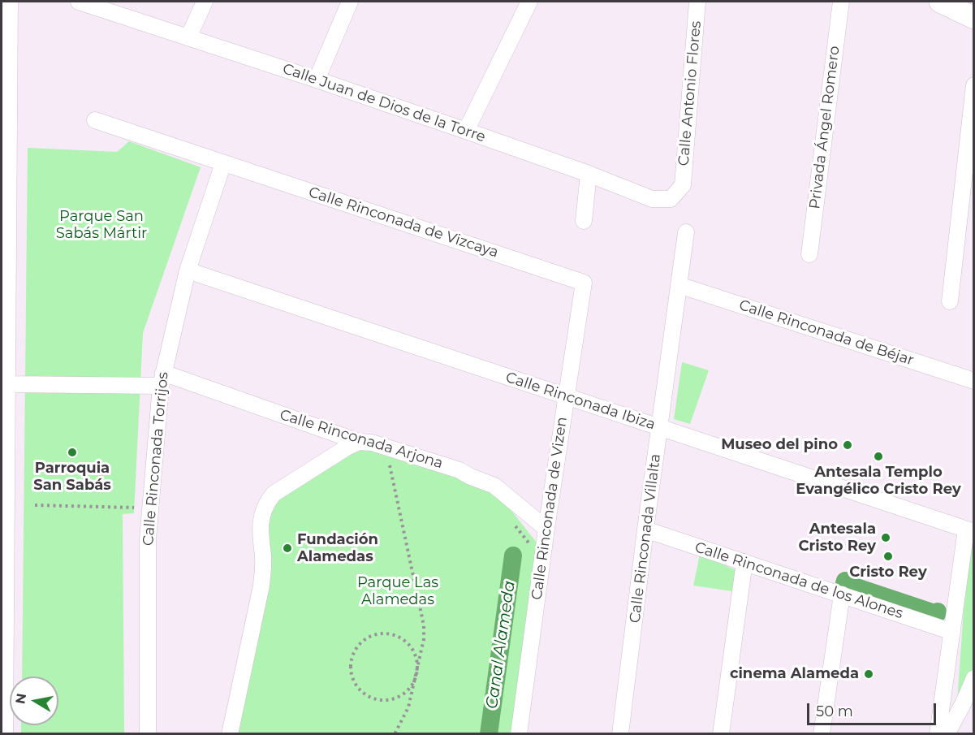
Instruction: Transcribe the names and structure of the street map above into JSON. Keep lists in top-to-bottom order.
{
  "streets": {
    "street": [
      "Calle Antonio Flores",
      "Calle Juan de Dios de la Torre",
      "Privada Ángel Romero",
      "Calle Rinconada de Vizcaya",
      "Calle Rinconada de Béjar",
      "Calle Rinconada Ibiza",
      "Calle Rinconada Arjona",
      "Calle Rinconada Torrijos",
      "Calle Rinconada de Vizen",
      "Calle Rinconada Villalta",
      "Calle Rinconada de los Alones"
    ]
  },
  "crossings": [
    ["Calle Antonio Flores", "Calle Juan de Dios de la Torre"],
    ["Calle Rinconada de Vizcaya", "Calle Rinconada Torrijos"],
    ["Calle Rinconada de Vizcaya", "Calle Rinconada de Vizen"],
    ["Calle Rinconada de Béjar", "Calle Rinconada Villalta"],
    ["Calle Rinconada Ibiza", "Calle Rinconada Torrijos"],
    ["Calle Rinconada Ibiza", "Calle Rinconada de Vizen"],
    ["Calle Rinconada Ibiza", "Calle Rinconada Villalta"],
    ["Calle Rinconada Arjona", "Calle Rinconada Torrijos"],
    ["Calle Rinconada Arjona", "Calle Rinconada de Vizen"],
    ["Calle Rinconada Villalta", "Calle Rinconada de los Alones"]
  ],
  "water": ["Canal Alameda"],
  "parks": ["Parque San Sabás Mártir", "Parque Las Alamedas"],
  "places": [
    "Museo del pino",
    "Parroquia San Sabás",
    "Antesala Templo Evangélico Cristo Rey",
    "Antesala Cristo Rey",
    "Fundación Alamedas",
    "Cristo Rey",
    "cinema Alameda"
  ],
  "scale_bar": "50 m",
  "north": "left"
}
